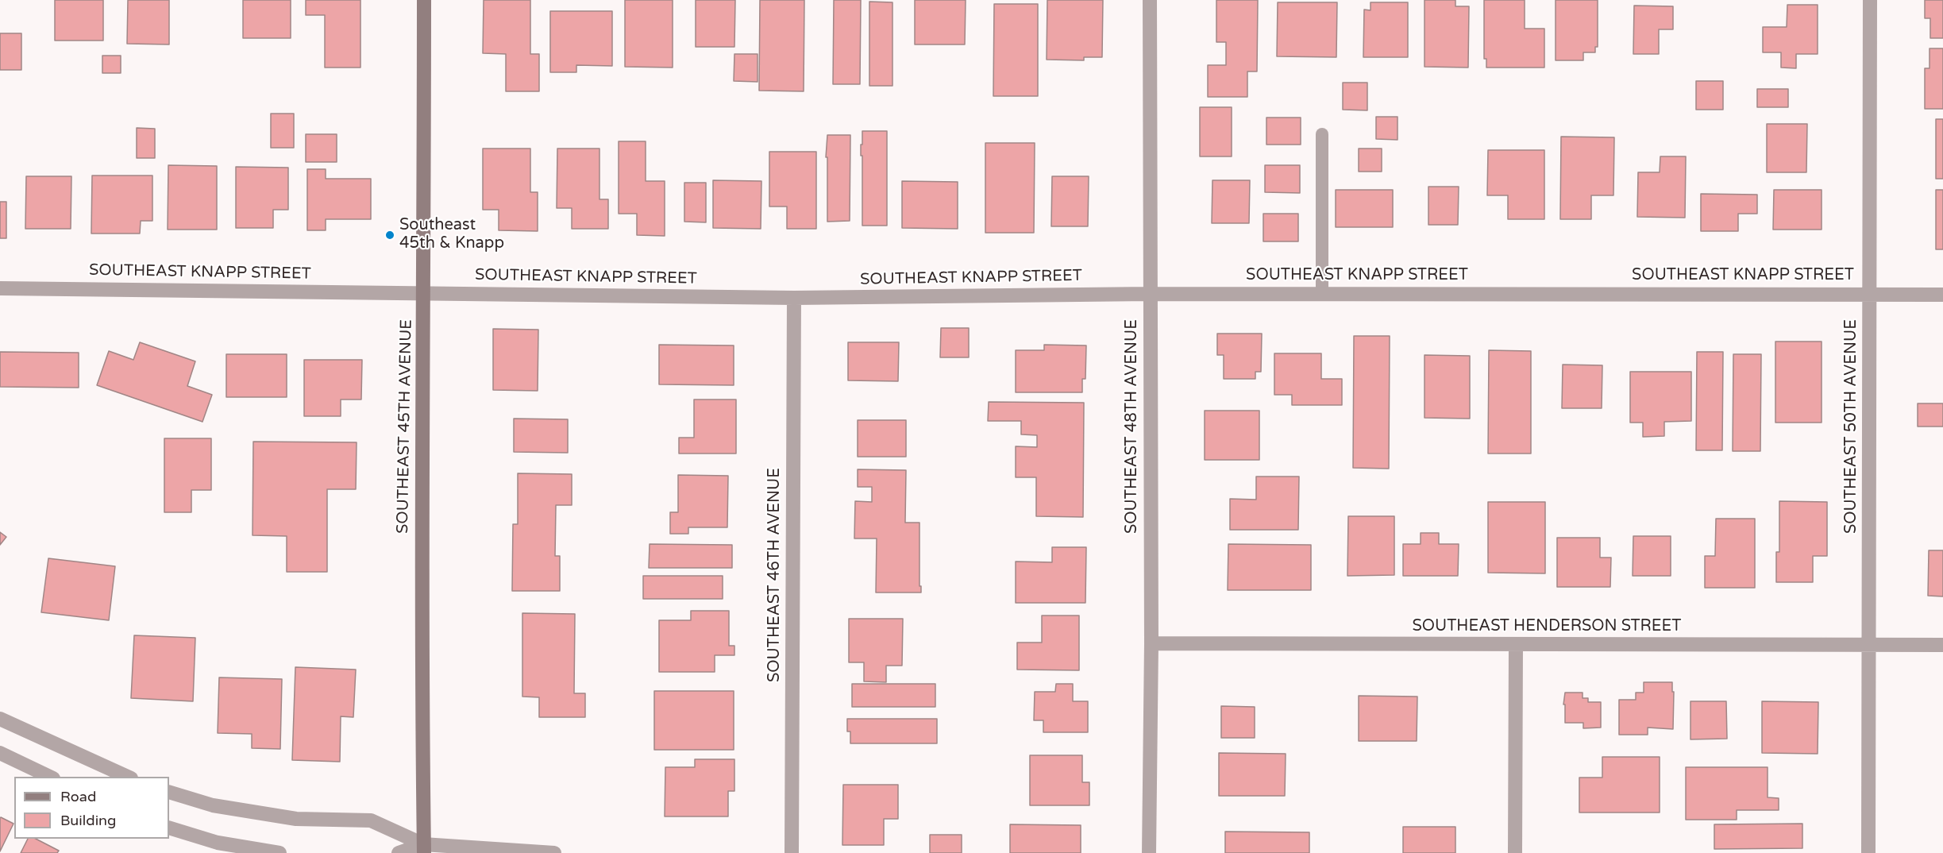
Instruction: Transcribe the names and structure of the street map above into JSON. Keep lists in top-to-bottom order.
{
  "streets": {
    "street": [
      "SOUTHEAST KNAPP STREET",
      "SOUTHEAST 45TH AVENUE",
      "SOUTHEAST 48TH AVENUE",
      "SOUTHEAST 50TH AVENUE",
      "SOUTHEAST 46TH AVENUE",
      "SOUTHEAST HENDERSON STREET"
    ]
  },
  "crossings": [
    ["SOUTHEAST KNAPP STREET", "SOUTHEAST 45TH AVENUE"],
    ["SOUTHEAST KNAPP STREET", "SOUTHEAST 48TH AVENUE"],
    ["SOUTHEAST KNAPP STREET", "SOUTHEAST 50TH AVENUE"],
    ["SOUTHEAST KNAPP STREET", "SOUTHEAST 46TH AVENUE"],
    ["SOUTHEAST 48TH AVENUE", "SOUTHEAST HENDERSON STREET"],
    ["SOUTHEAST 50TH AVENUE", "SOUTHEAST HENDERSON STREET"]
  ],
  "places": ["Southeast 45th & Knapp"],
  "legend": ["Road", "Building"]
}
